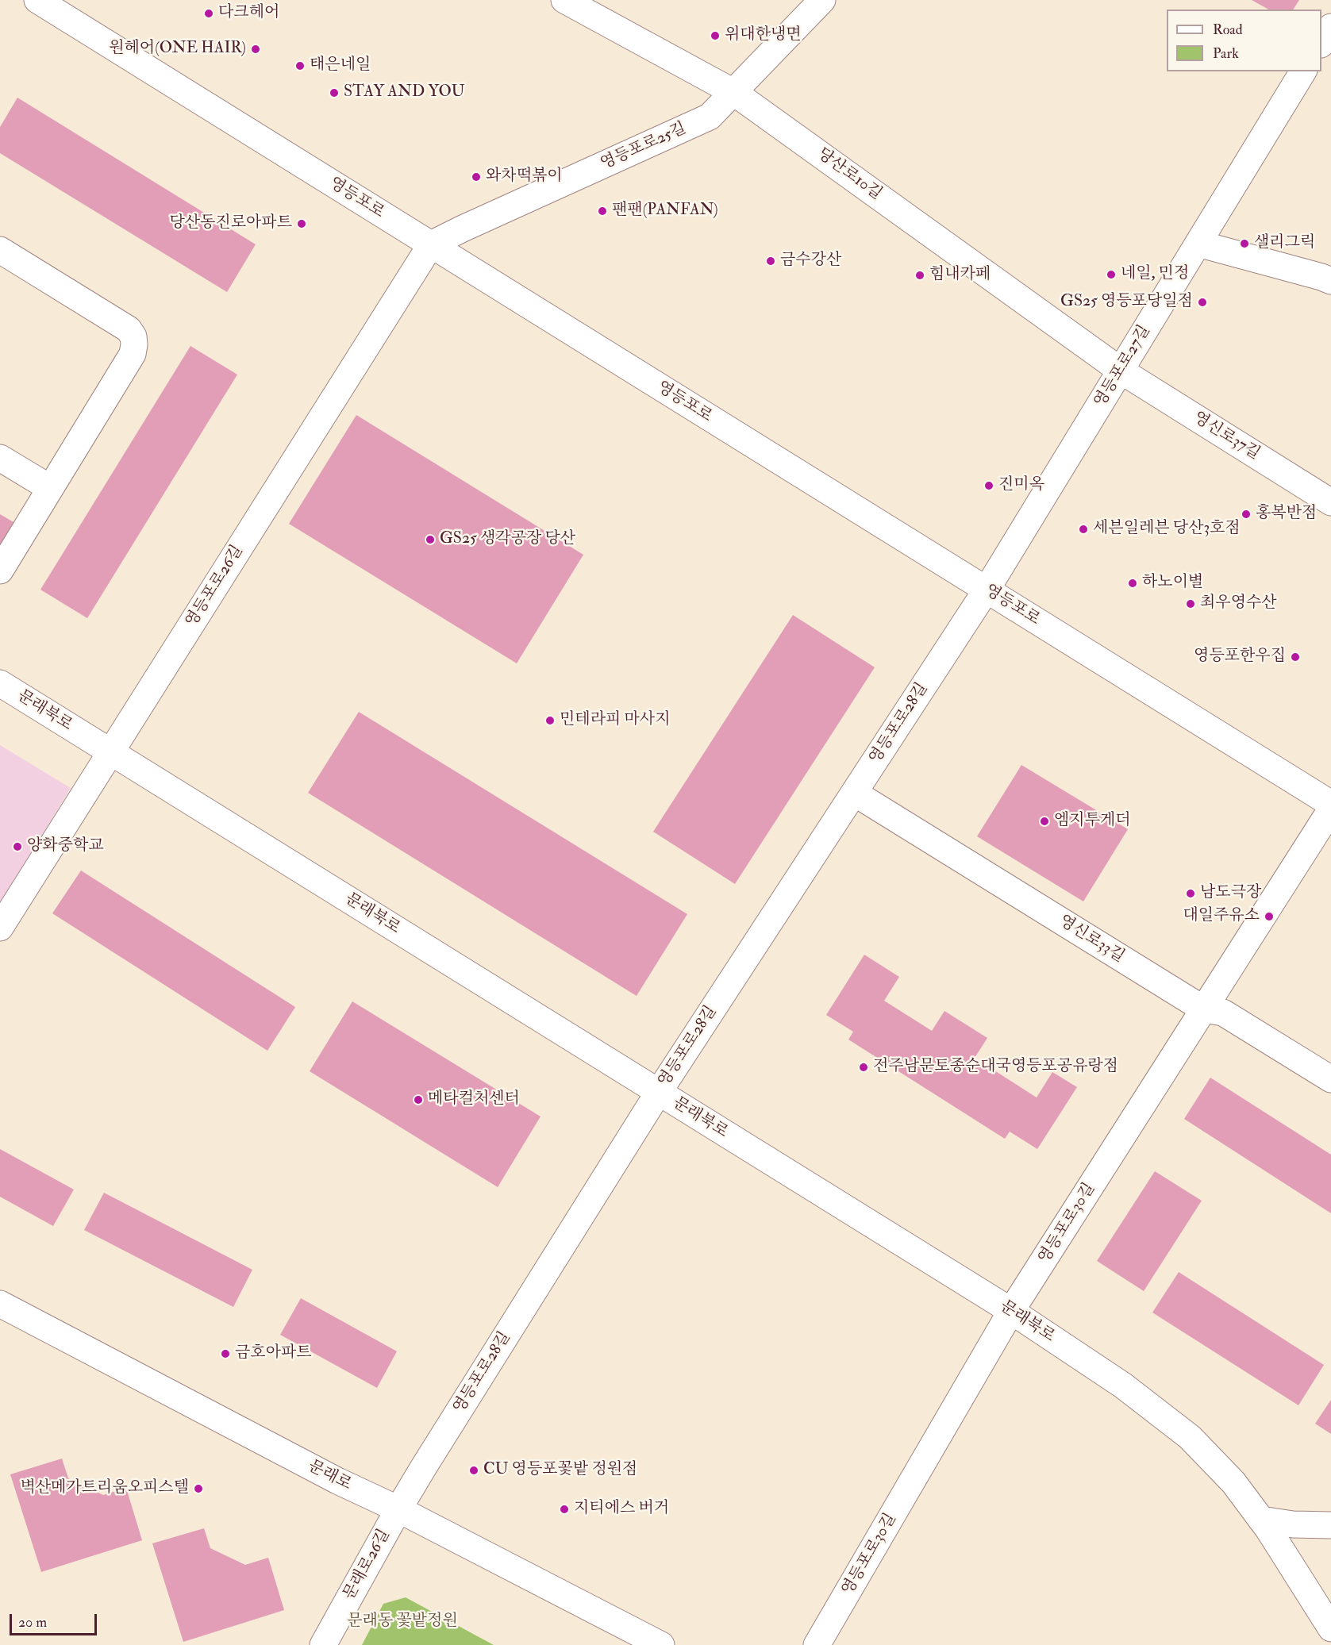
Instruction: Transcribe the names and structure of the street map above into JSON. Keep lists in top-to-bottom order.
{
  "streets": {
    "street": [
      "영등포로25길",
      "당산로10길",
      "영등포로",
      "영등포로27길",
      "영신로37길",
      "영등포로26길",
      "문래북로",
      "영등포로28길",
      "영신로33길",
      "영등포로30길",
      "문래로",
      "문래로26길"
    ]
  },
  "crossings": [
    ["영등포로25길", "당산로10길"],
    ["영등포로25길", "영등포로"],
    ["영등포로25길", "영등포로26길"],
    ["당산로10길", "영등포로27길"],
    ["당산로10길", "영신로37길"],
    ["영등포로", "영등포로27길"],
    ["영등포로", "영등포로26길"],
    ["영등포로", "영등포로28길"],
    ["영등포로27길", "영신로37길"],
    ["영등포로27길", "영등포로28길"],
    ["영등포로26길", "문래북로"],
    ["문래북로", "영등포로28길"],
    ["문래북로", "영등포로30길"],
    ["영등포로28길", "영신로33길"],
    ["영등포로28길", "문래로"],
    ["영등포로28길", "문래로26길"],
    ["영신로33길", "영등포로30길"],
    ["문래로", "문래로26길"]
  ],
  "parks": ["문래동 꽃밭정원"],
  "places": [
    "다크헤어",
    "위대한냉면",
    "원헤어(ONE HAIR)",
    "태은네일",
    "STAY AND YOU",
    "와차떡볶이",
    "팬팬(PANFAN)",
    "당산동진로아파트",
    "샐리그릭",
    "금수강산",
    "네일, 민정",
    "힘내카페",
    "GS25 영등포당일점",
    "진미옥",
    "홍복반점",
    "세븐일레븐 당산3호점",
    "GS25 생각공장 당산",
    "하노이별",
    "최우영수산",
    "영등포한우집",
    "민테라피 마사지",
    "엠지투게더",
    "양화중학교",
    "남도극장",
    "대일주유소",
    "전주남문토종순대국영등포공유랑점",
    "메타컬처센터",
    "금호아파트",
    "CU 영등포꽃밭 정원점",
    "벽산메가트리움오피스텔",
    "지티에스 버거"
  ],
  "legend": ["Road", "Park"],
  "scale_bar": "20 m"
}
